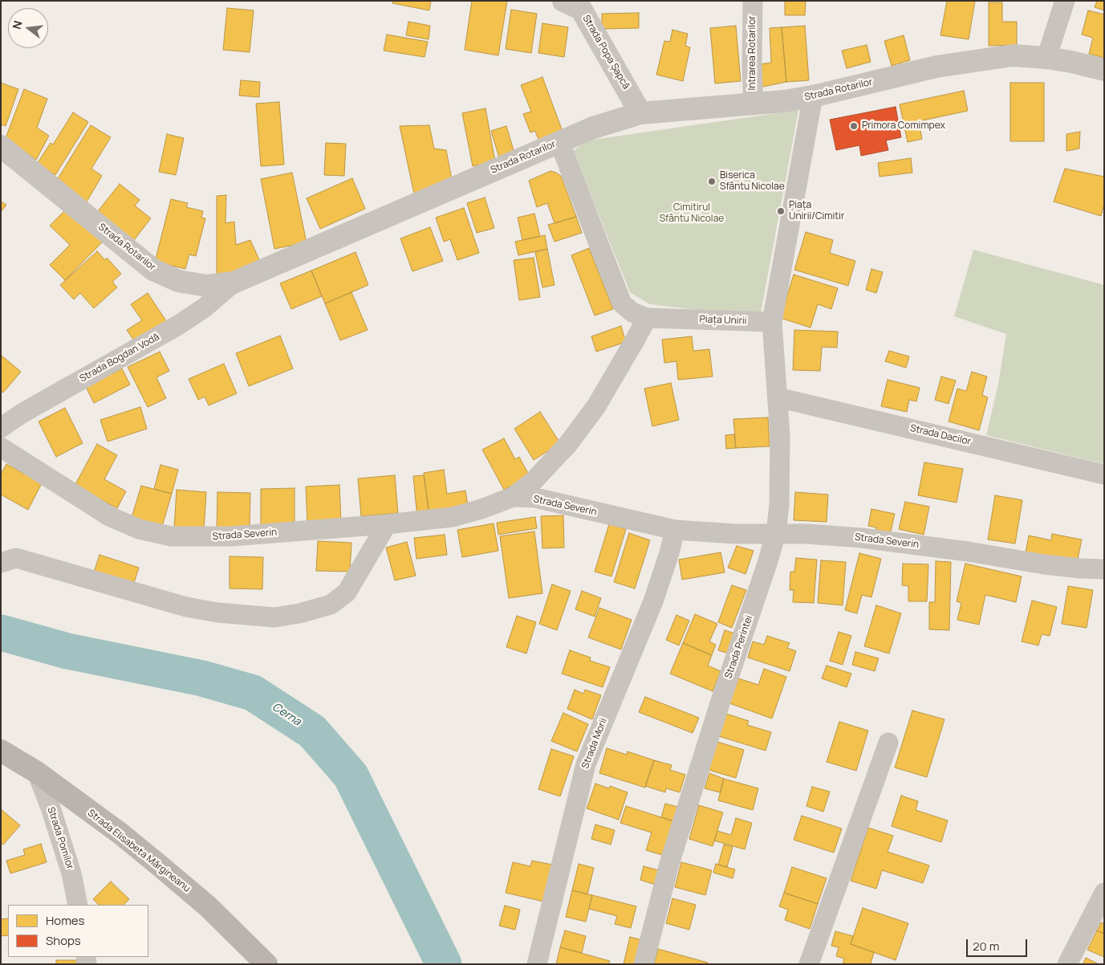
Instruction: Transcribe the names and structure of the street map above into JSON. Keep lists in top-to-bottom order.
{
  "streets": {
    "main road": ["Strada Elisabeta Mărgineanu"],
    "street": [
      "Strada Popa Șapcă",
      "Intrarea Rotarilor",
      "Strada Rotarilor",
      "Piața Unirii",
      "Strada Bogdan Vodă",
      "Strada Dacilor",
      "Strada Severin",
      "Strada Perintei",
      "Strada Morii",
      "Strada Pomilor"
    ]
  },
  "crossings": [
    ["Strada Popa Șapcă", "Strada Rotarilor"],
    ["Intrarea Rotarilor", "Strada Rotarilor"],
    ["Strada Rotarilor", "Piața Unirii"],
    ["Strada Rotarilor", "Strada Bogdan Vodă"],
    ["Piața Unirii", "Strada Perintei"],
    ["Strada Dacilor", "Strada Perintei"],
    ["Strada Severin", "Strada Perintei"],
    ["Strada Severin", "Strada Morii"],
    ["Strada Pomilor", "Strada Elisabeta Mărgineanu"]
  ],
  "water": ["Cerna"],
  "parks": ["Cimitirul Sfântu Nicolae"],
  "places": ["Primora Comimpex", "Biserica Sfântu Nicolae", "Piața Unirii/Cimitir"],
  "legend": ["Homes", "Shops"],
  "scale_bar": "20 m",
  "north": "left"
}
